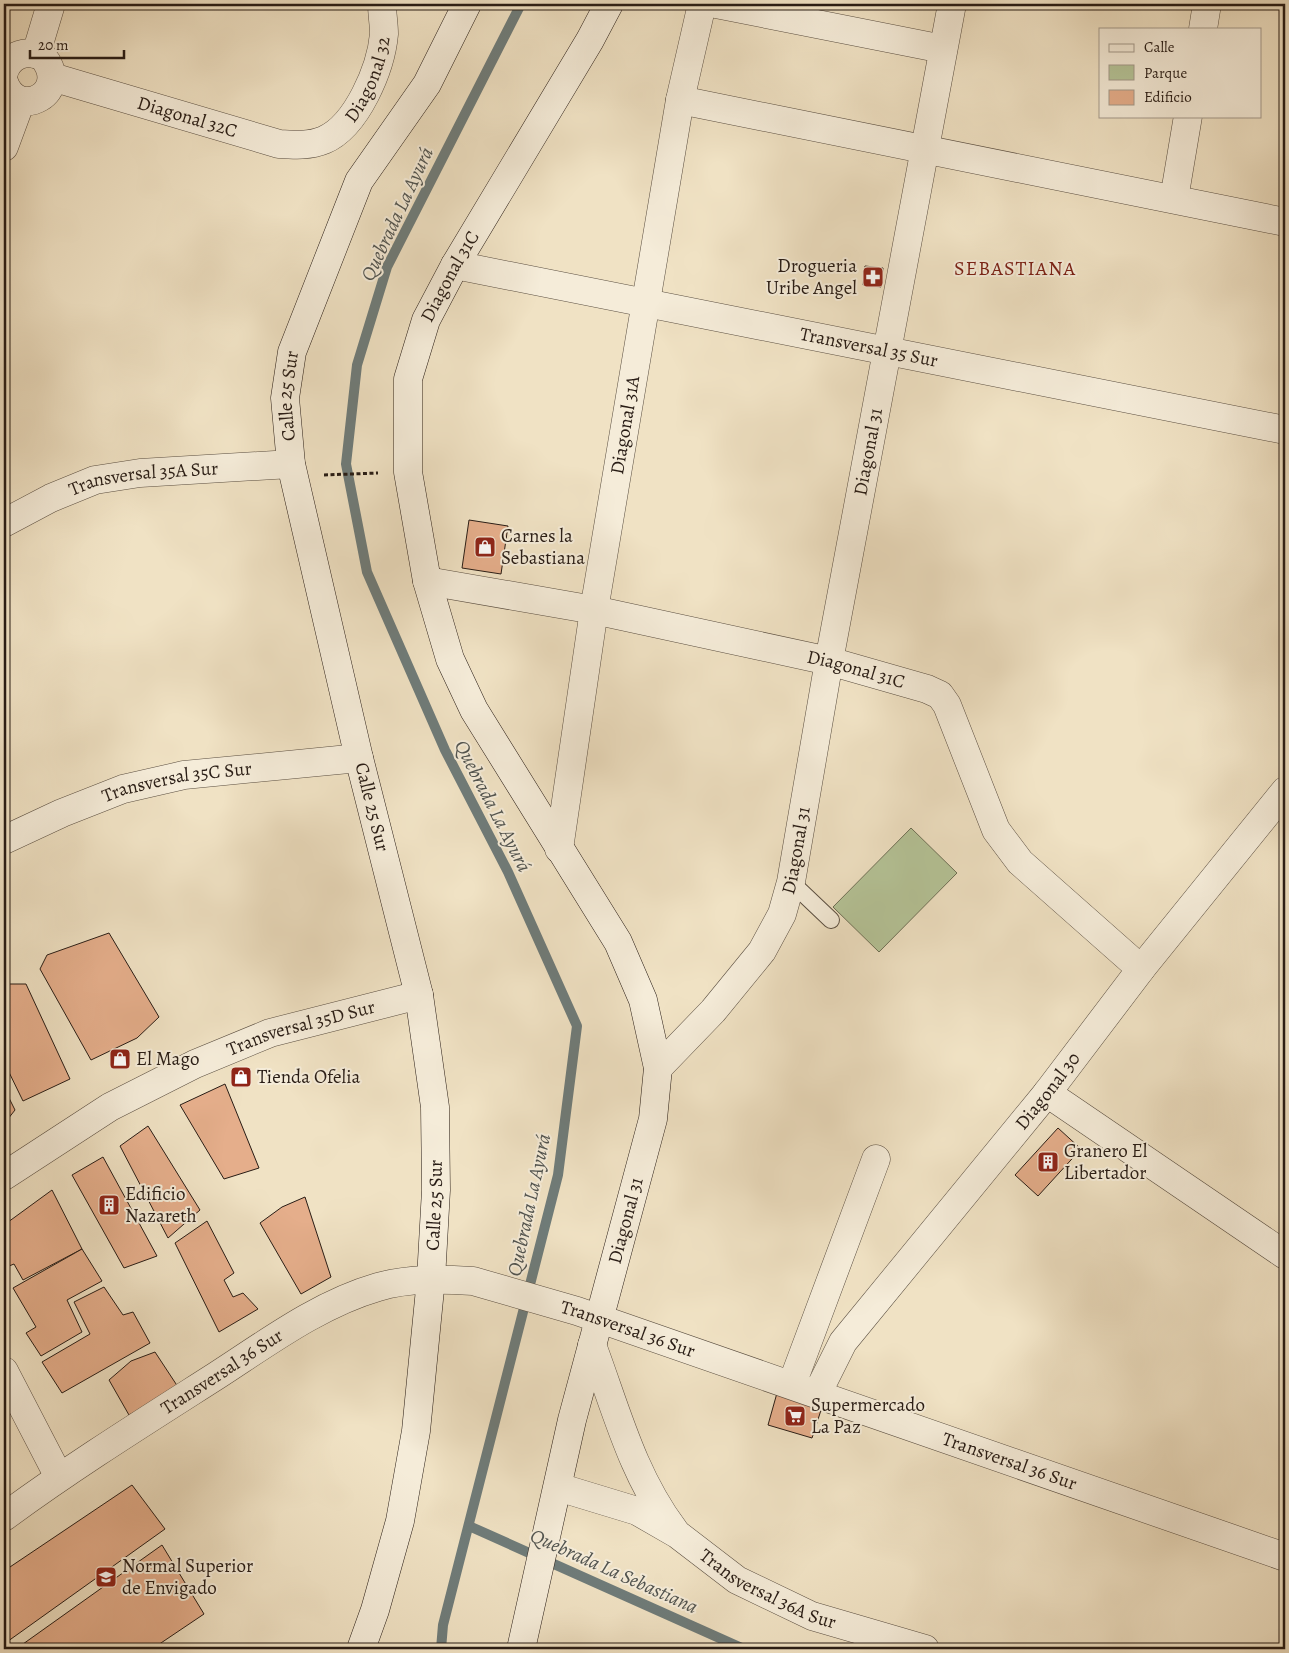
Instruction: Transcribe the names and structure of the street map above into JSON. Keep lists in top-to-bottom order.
{
  "streets": {
    "street": [
      "Diagonal 32",
      "Diagonal 32C",
      "Diagonal 31C",
      "Transversal 35 Sur",
      "Calle 25 Sur",
      "Diagonal 31A",
      "Diagonal 31",
      "Transversal 35A Sur",
      "Transversal 35C Sur",
      "Transversal 35D Sur",
      "Diagonal 30",
      "Transversal 36 Sur",
      "Transversal 36A Sur"
    ]
  },
  "crossings": [
    ["Diagonal 32", "Diagonal 32C"],
    ["Diagonal 31C", "Transversal 35 Sur"],
    ["Diagonal 31C", "Diagonal 31A"],
    ["Diagonal 31C", "Diagonal 31"],
    ["Diagonal 31C", "Diagonal 30"],
    ["Transversal 35 Sur", "Diagonal 31A"],
    ["Transversal 35 Sur", "Diagonal 31"],
    ["Calle 25 Sur", "Transversal 35A Sur"],
    ["Calle 25 Sur", "Transversal 35C Sur"],
    ["Calle 25 Sur", "Transversal 35D Sur"],
    ["Calle 25 Sur", "Transversal 36 Sur"],
    ["Diagonal 31", "Transversal 36 Sur"],
    ["Diagonal 31", "Transversal 36A Sur"],
    ["Diagonal 30", "Transversal 36 Sur"],
    ["Transversal 36 Sur", "Transversal 36A Sur"]
  ],
  "districts": ["SEBASTIANA"],
  "water": ["Quebrada La Ayurá", "Quebrada La Sebastiana"],
  "places": {
    "pharmacy": ["Drogueria Uribe Angel"],
    "shop": ["Carnes la Sebastiana", "El Mago", "Tienda Ofelia"],
    "building": ["Granero El Libertador", "Edificio Nazareth"],
    "supermarket": ["Supermercado La Paz"],
    "school or university": ["Normal Superior de Envigado"]
  },
  "legend": ["Calle", "Parque", "Edificio"],
  "scale_bar": "20 m"
}
